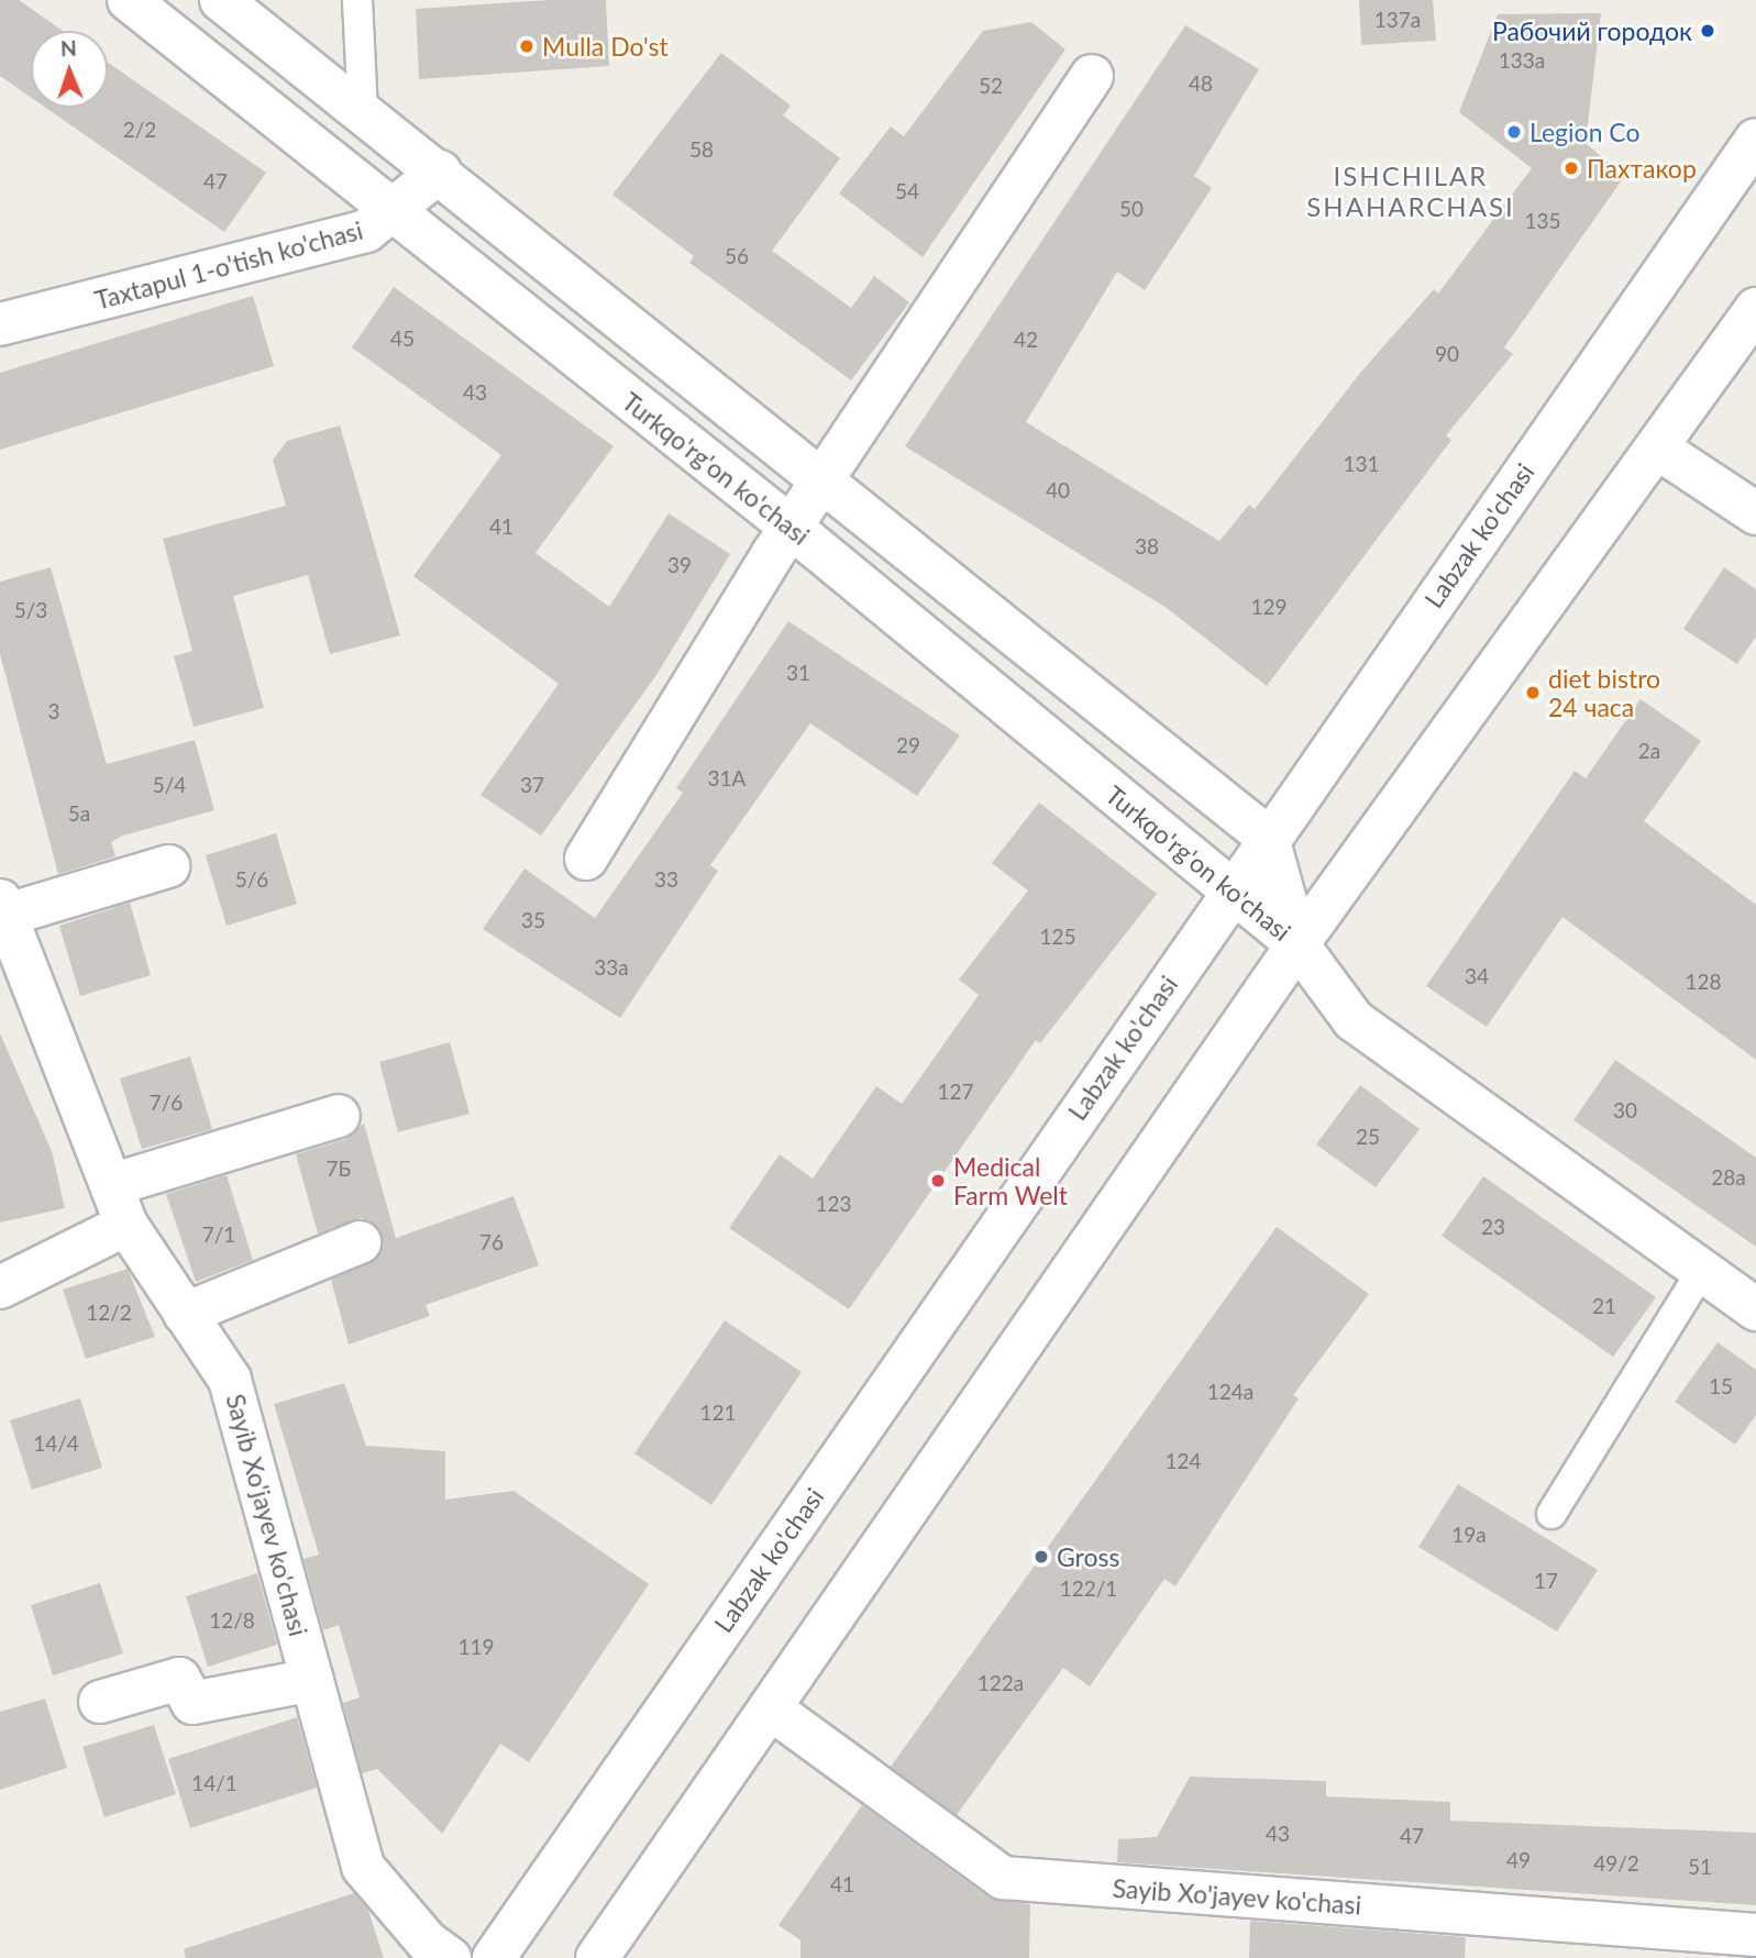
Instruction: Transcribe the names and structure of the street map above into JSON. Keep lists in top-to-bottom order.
{
  "streets": {
    "street": [
      "Taxtapul 1-o'tish ko'chasi",
      "Turkqo'rg'on ko'chasi",
      "Labzak ko'chasi",
      "Sayib Xo'jayev ko'chasi"
    ]
  },
  "crossings": [
    ["Taxtapul 1-o'tish ko'chasi", "Turkqo'rg'on ko'chasi"],
    ["Turkqo'rg'on ko'chasi", "Labzak ko'chasi"]
  ],
  "districts": ["ISHCHILAR SHAHARCHASI"],
  "places": [
    "Рабочий городок",
    "Mulla Do'st",
    "Legion Co",
    "Пахтакор",
    "diet bistro 24 часа",
    "Medical Farm Welt",
    "Gross"
  ],
  "house_numbers": [
    "137а",
    "133а",
    "48",
    "52",
    "2/2",
    "58",
    "47",
    "54",
    "50",
    "135",
    "56",
    "45",
    "42",
    "90",
    "43",
    "131",
    "40",
    "41",
    "38",
    "39",
    "129",
    "5/3",
    "31",
    "3",
    "29",
    "2а",
    "31A",
    "5/4",
    "37",
    "5a",
    "5/6",
    "33",
    "35",
    "125",
    "33a",
    "34",
    "128",
    "127",
    "7/6",
    "30",
    "25",
    "7Б",
    "28а",
    "123",
    "23",
    "7/1",
    "76",
    "21",
    "12/2",
    "15",
    "124a",
    "121",
    "14/4",
    "124",
    "19а",
    "17",
    "122/1",
    "12/8",
    "119",
    "122a",
    "14/1",
    "43",
    "47",
    "49",
    "49/2",
    "51",
    "41"
  ],
  "north": "top"
}
